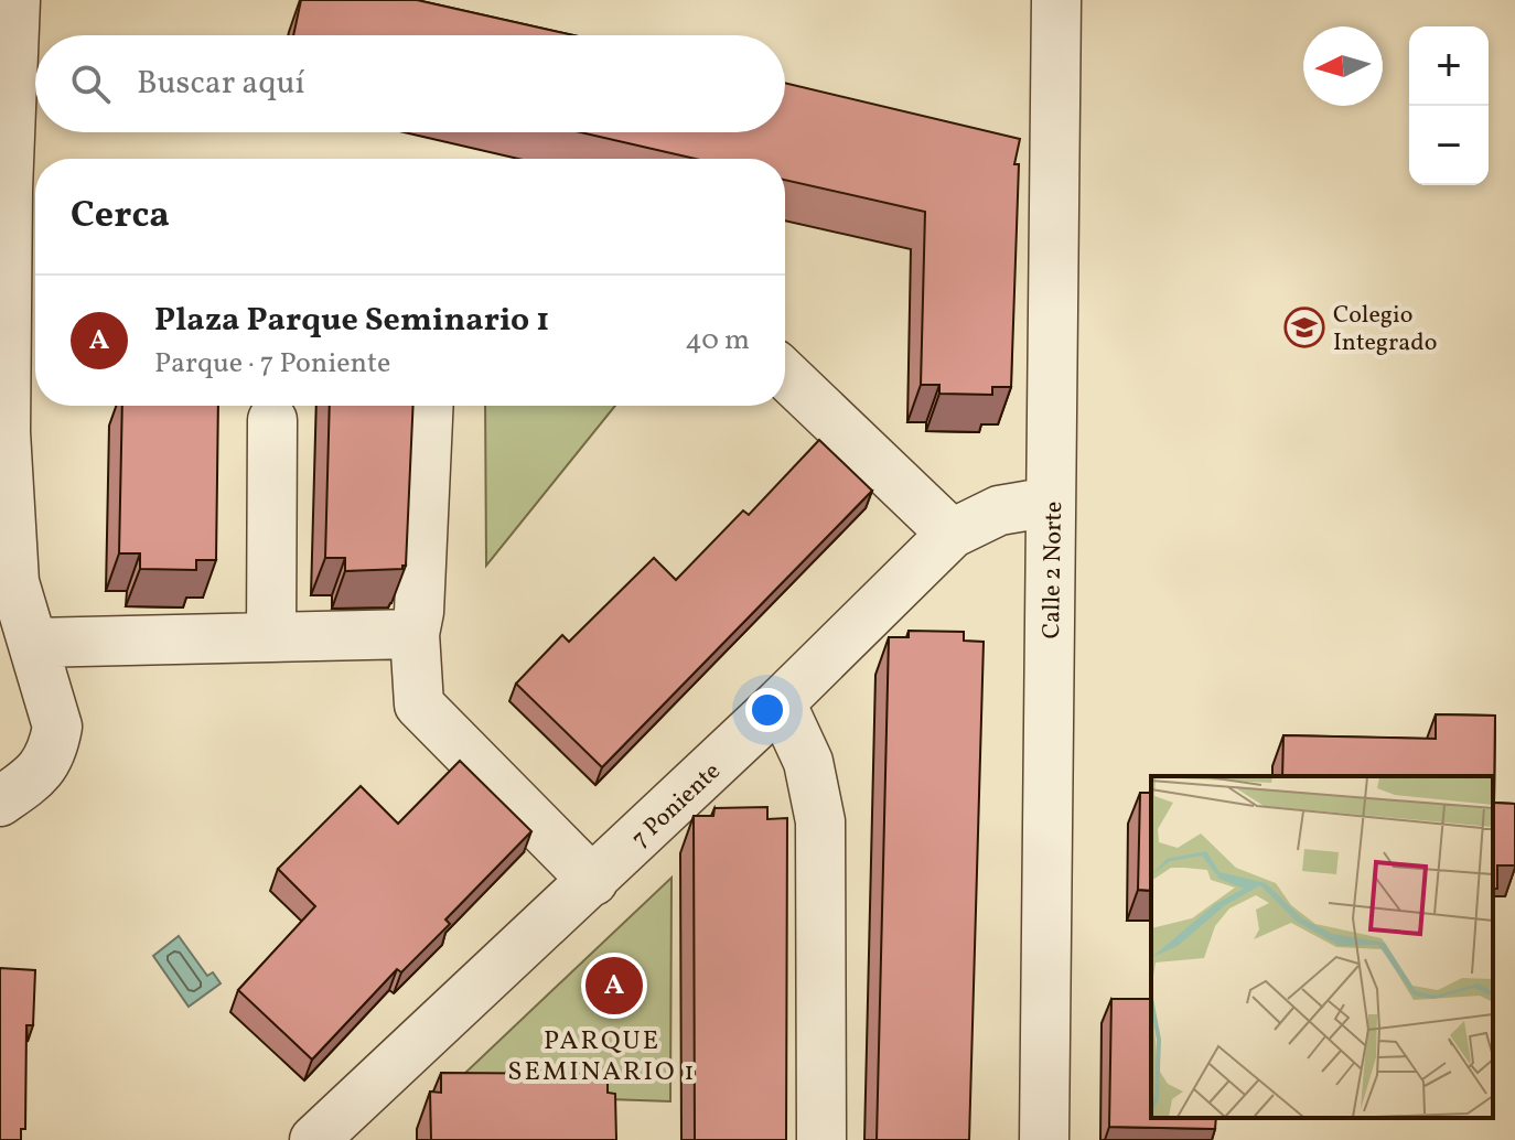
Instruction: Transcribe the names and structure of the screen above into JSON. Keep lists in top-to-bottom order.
{
  "streets": {
    "street": ["Calle 2 Norte", "7 Poniente"]
  },
  "crossings": [
    ["Calle 2 Norte", "7 Poniente"]
  ],
  "districts": ["PARQUE SEMINARIO 1"],
  "places": {
    "school or university": ["Colegio Integrado"]
  },
  "north": "left",
  "page": {
    "map_buttons": ["+", "−"],
    "search": "Buscar aquí",
    "heading": "Cerca",
    "list": [
      {
        "mark": "A",
        "name": "Plaza Parque Seminario 1",
        "note": "Parque · 7 Poniente",
        "value": "40 m"
      }
    ],
    "pins": "A"
  }
}
